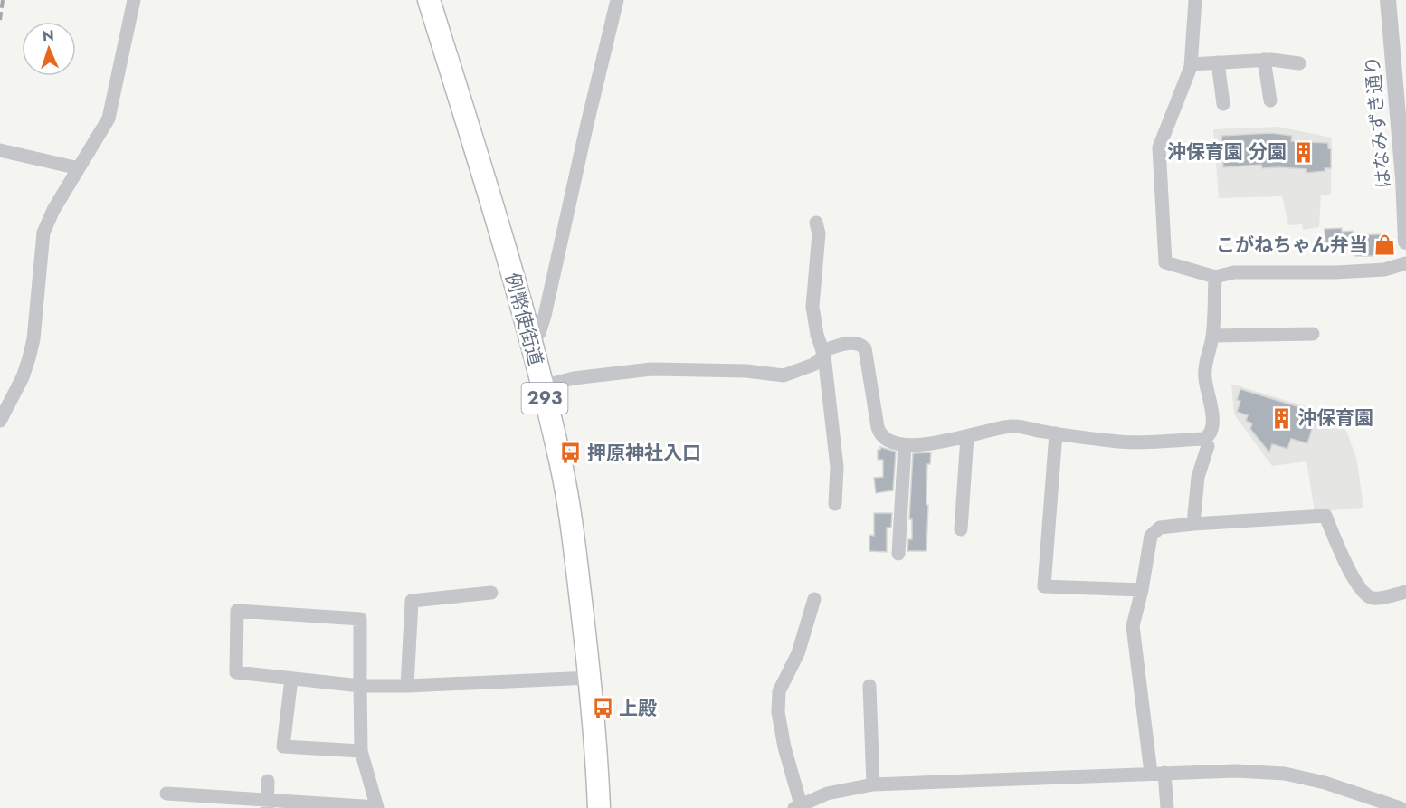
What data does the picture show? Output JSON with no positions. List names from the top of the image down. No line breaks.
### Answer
{"streets":{"highway":["例幣使街道","293"],"street":["はなみずき通り"]},"places":{"building":["沖保育園 分園","沖保育園"],"shop":["こがねちゃん弁当"],"bus stop":["押原神社入口","上殿"]},"north":"top"}
